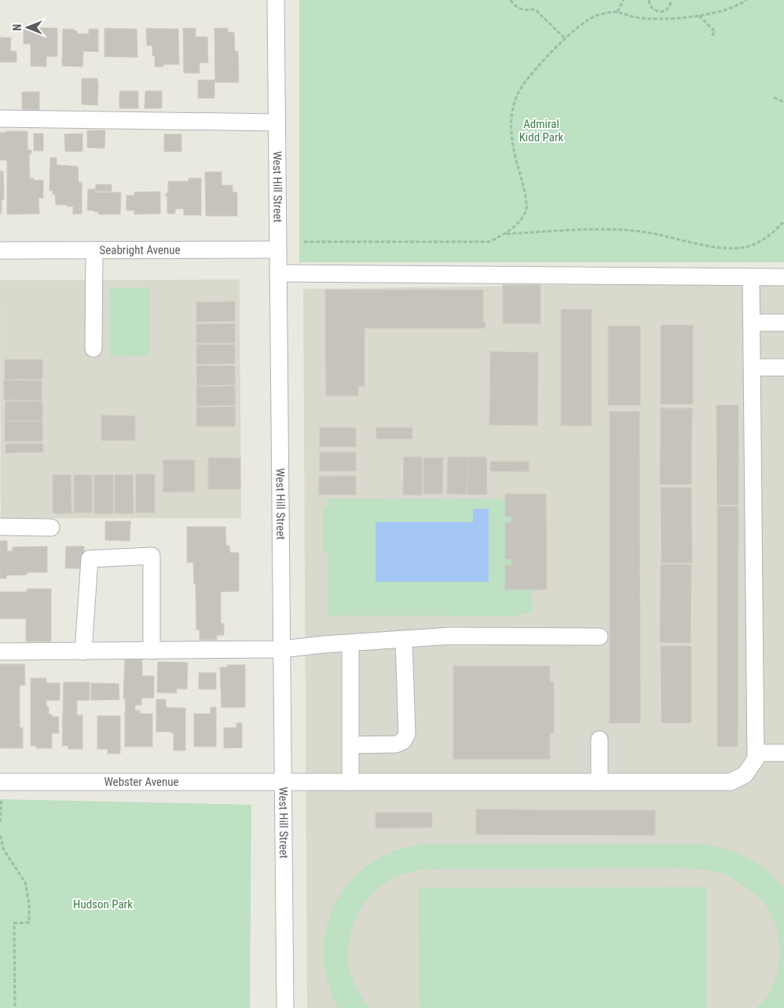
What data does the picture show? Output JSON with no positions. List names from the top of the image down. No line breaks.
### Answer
{"streets":{"street":["West Hill Street","Seabright Avenue","Webster Avenue"]},"crossings":[["West Hill Street","Seabright Avenue"],["West Hill Street","Webster Avenue"]],"parks":["Admiral Kidd Park","Hudson Park"],"north":"left"}
